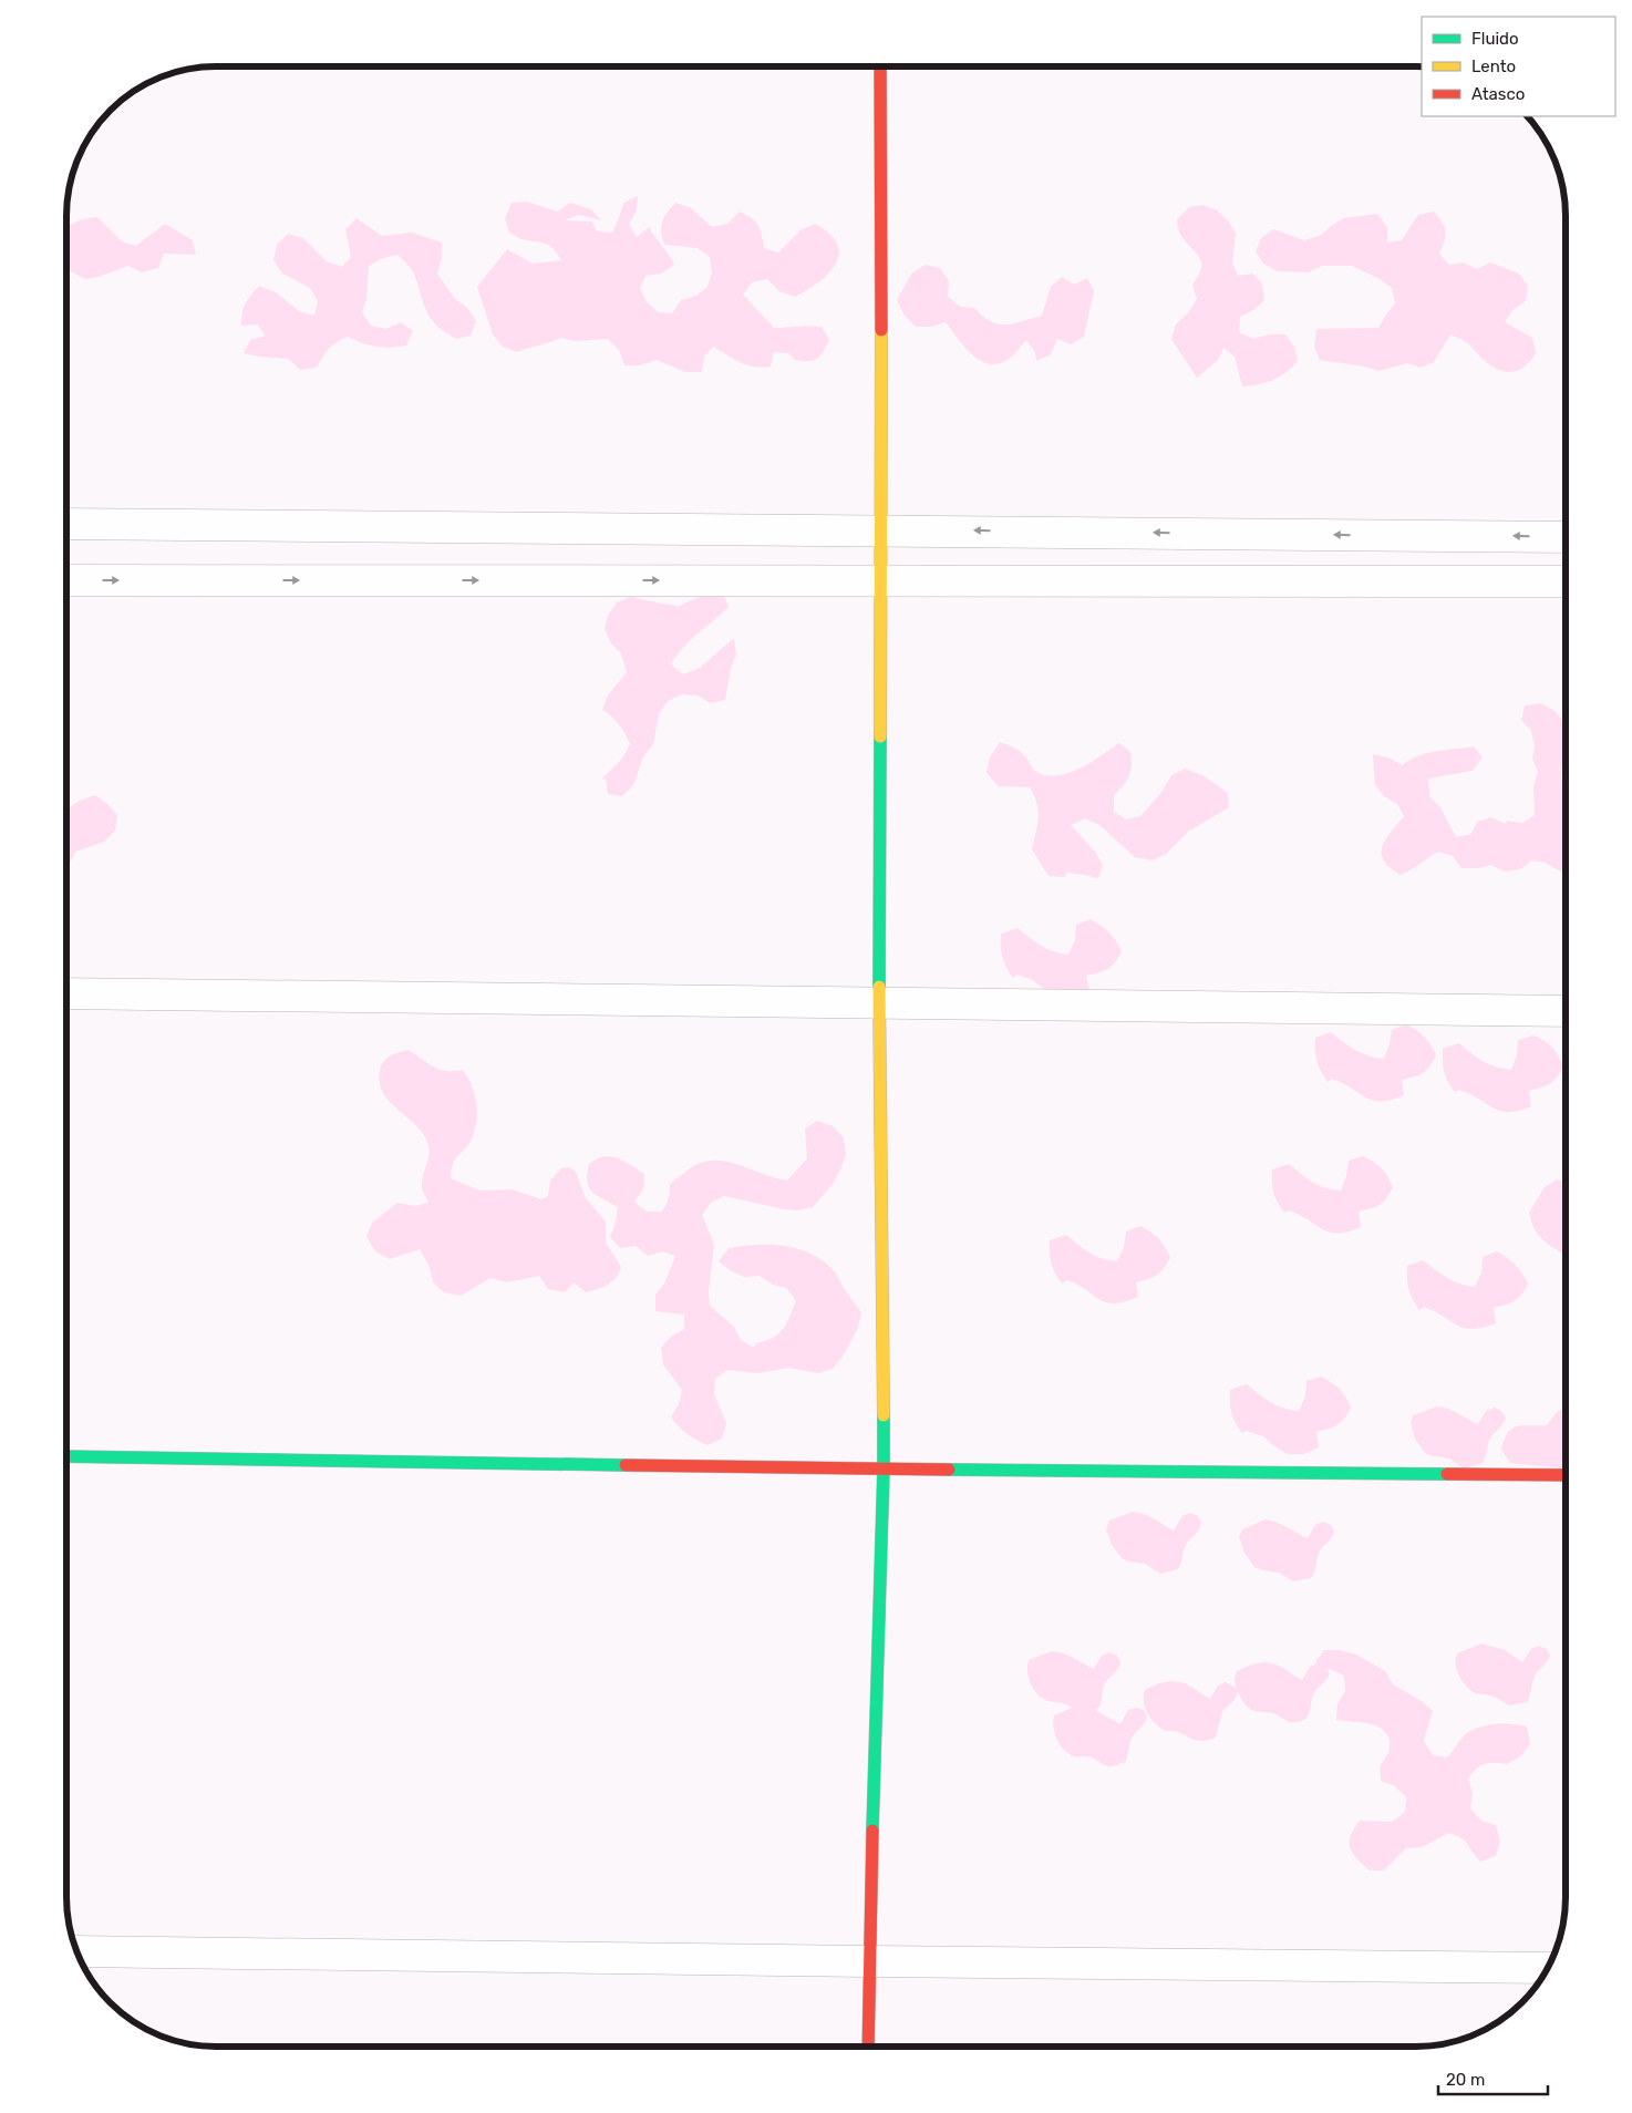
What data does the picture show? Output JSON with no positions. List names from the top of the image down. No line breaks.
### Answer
{"legend":["Fluido","Lento","Atasco"],"scale_bar":"20 m"}
